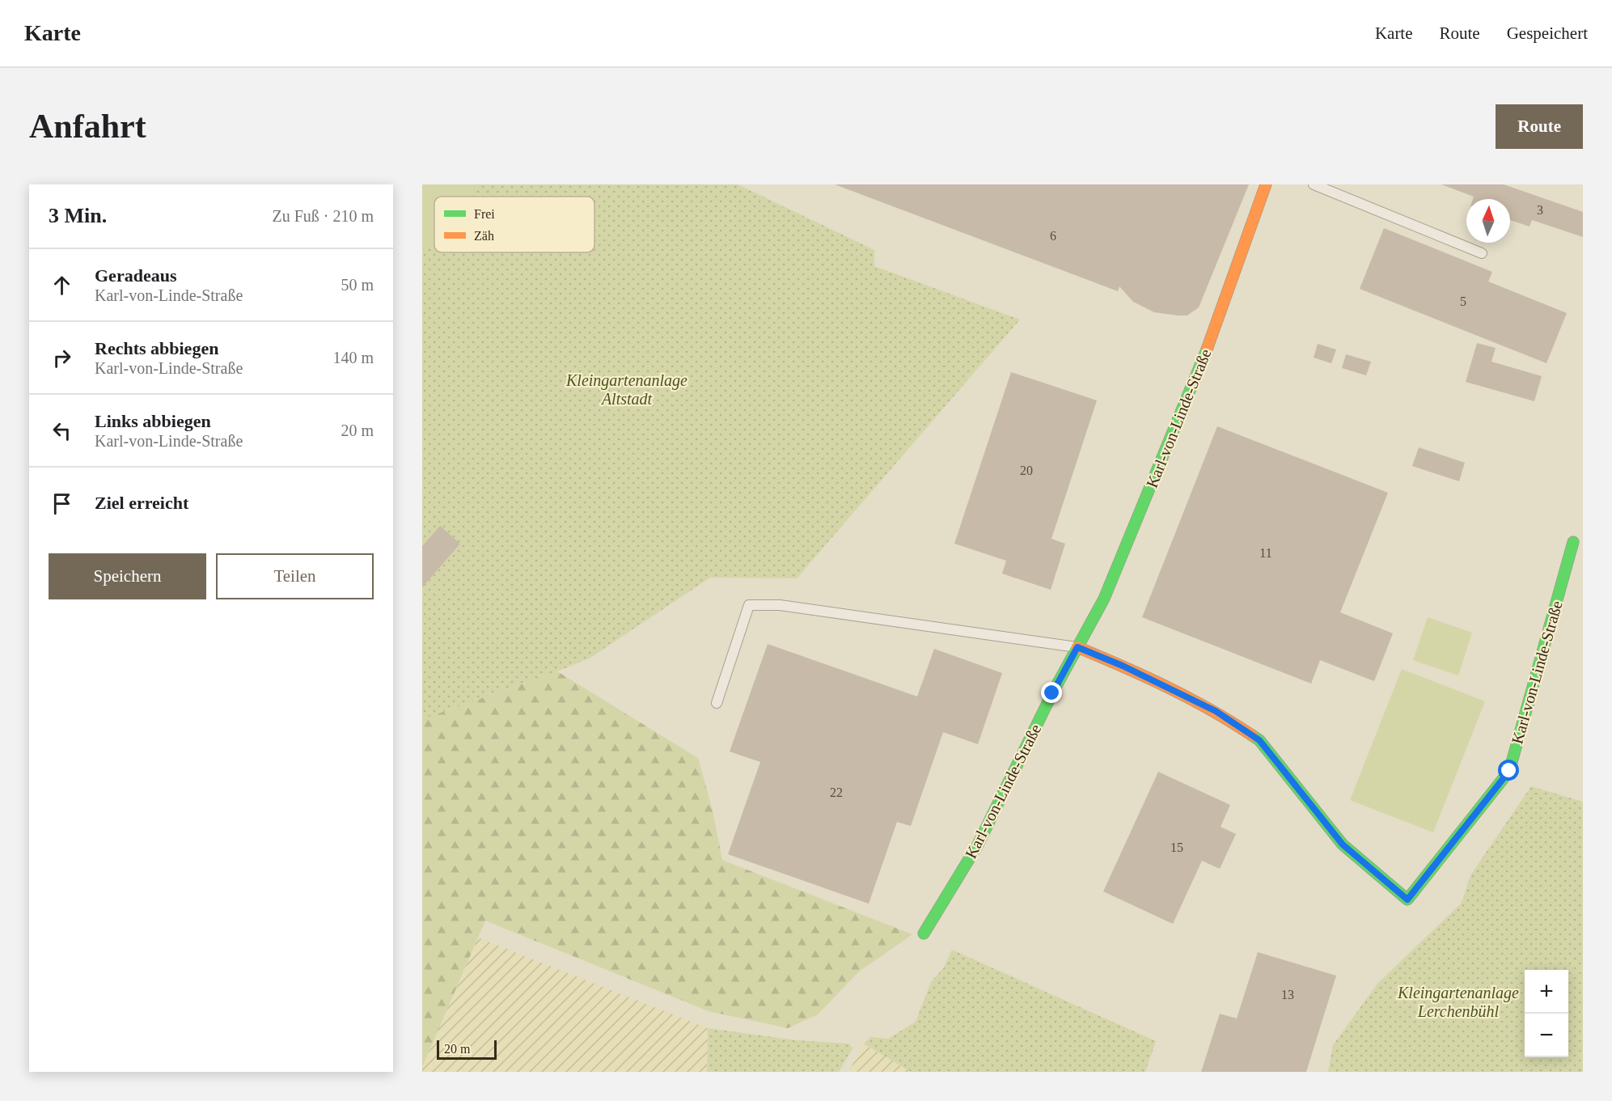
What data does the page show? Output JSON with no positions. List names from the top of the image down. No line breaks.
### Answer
{"streets":{"street":["Karl-von-Linde-Straße"]},"parks":["Kleingartenanlage Altstadt","Kleingartenanlage Lerchenbühl"],"house_numbers":["3","6","5","20","11","22","15","13"],"legend":["Frei","Zäh"],"scale_bar":"20 m","north":"top","page":{"header":"Karte","nav":["Karte","Route","Gespeichert"],"buttons":["Route",["Speichern","Teilen"]],"title":"Anfahrt","heading":["3 Min.","Zu Fuß · 210 m"],"list":[["Geradeaus","Karl-von-Linde-Straße","50 m"],["Rechts abbiegen","Karl-von-Linde-Straße","140 m"],["Links abbiegen","Karl-von-Linde-Straße","20 m"],"Ziel erreicht"],"map_buttons":["+","−"],"scale":"20 m"}}
